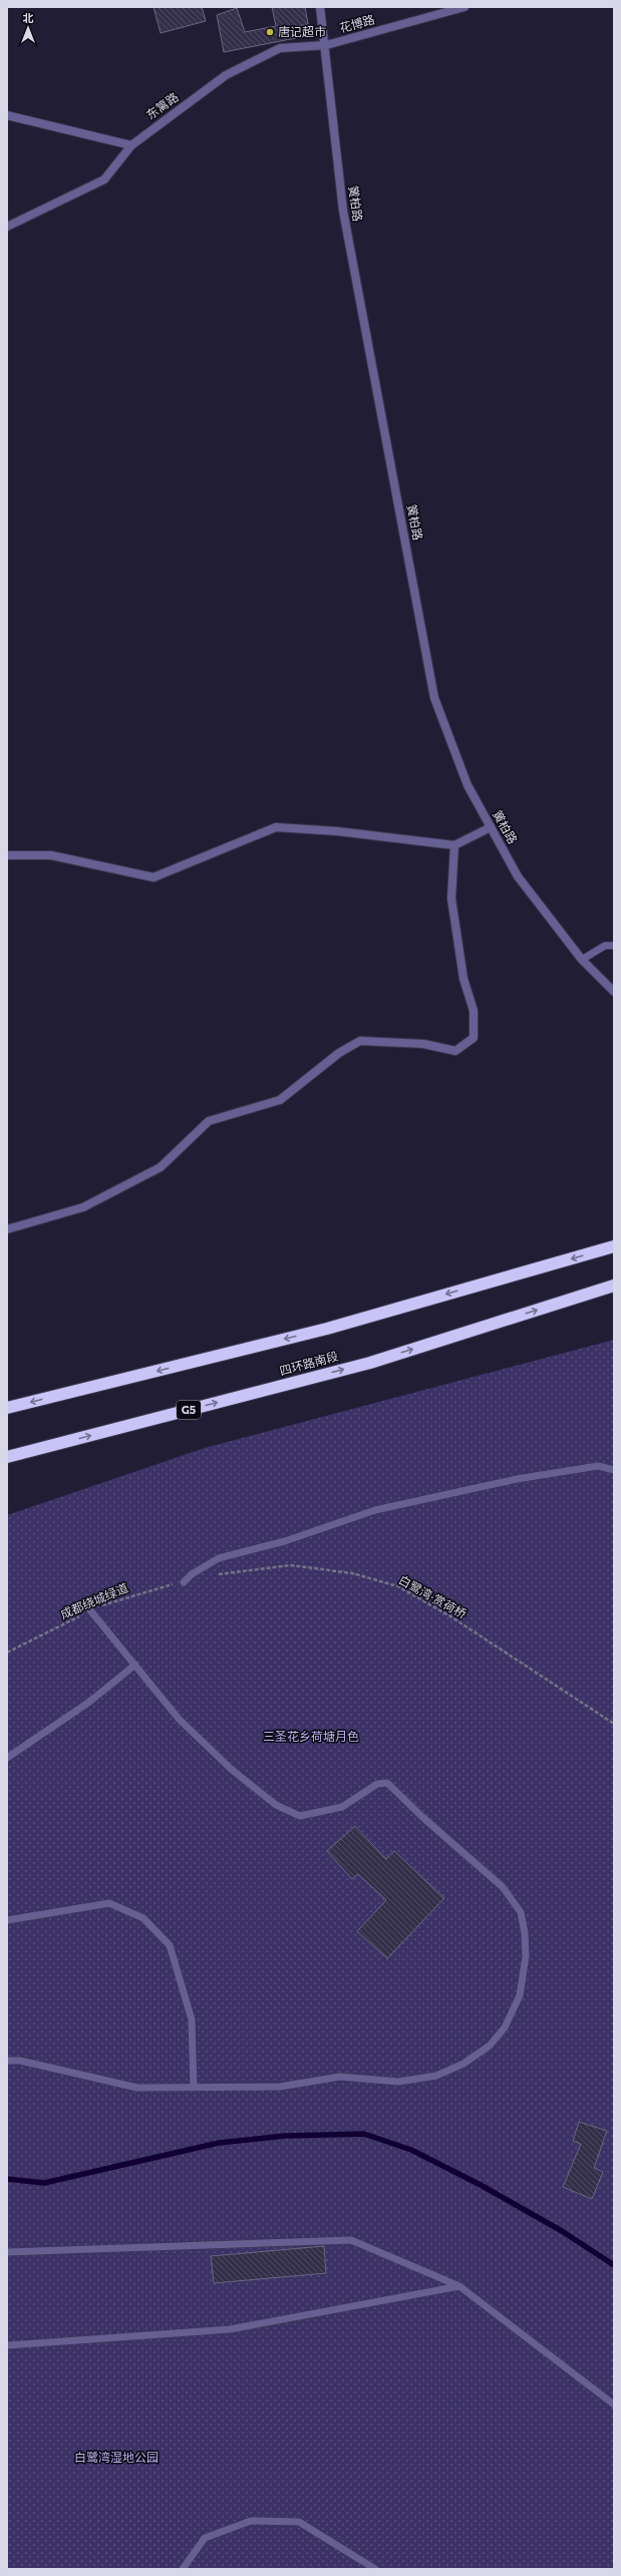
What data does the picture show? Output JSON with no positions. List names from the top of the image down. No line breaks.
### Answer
{"streets":{"highway":["四环路南段","G5"],"street":["花博路","东篱路","黉柏路"],"path":["白鹭湾·赏荷桥","成都绕城绿道"]},"crossings":[["花博路","东篱路"],["花博路","黉柏路"],["东篱路","黉柏路"]],"parks":["三圣花乡荷塘月色","白鹭湾湿地公园"],"places":["唐记超市"],"north":"top"}
